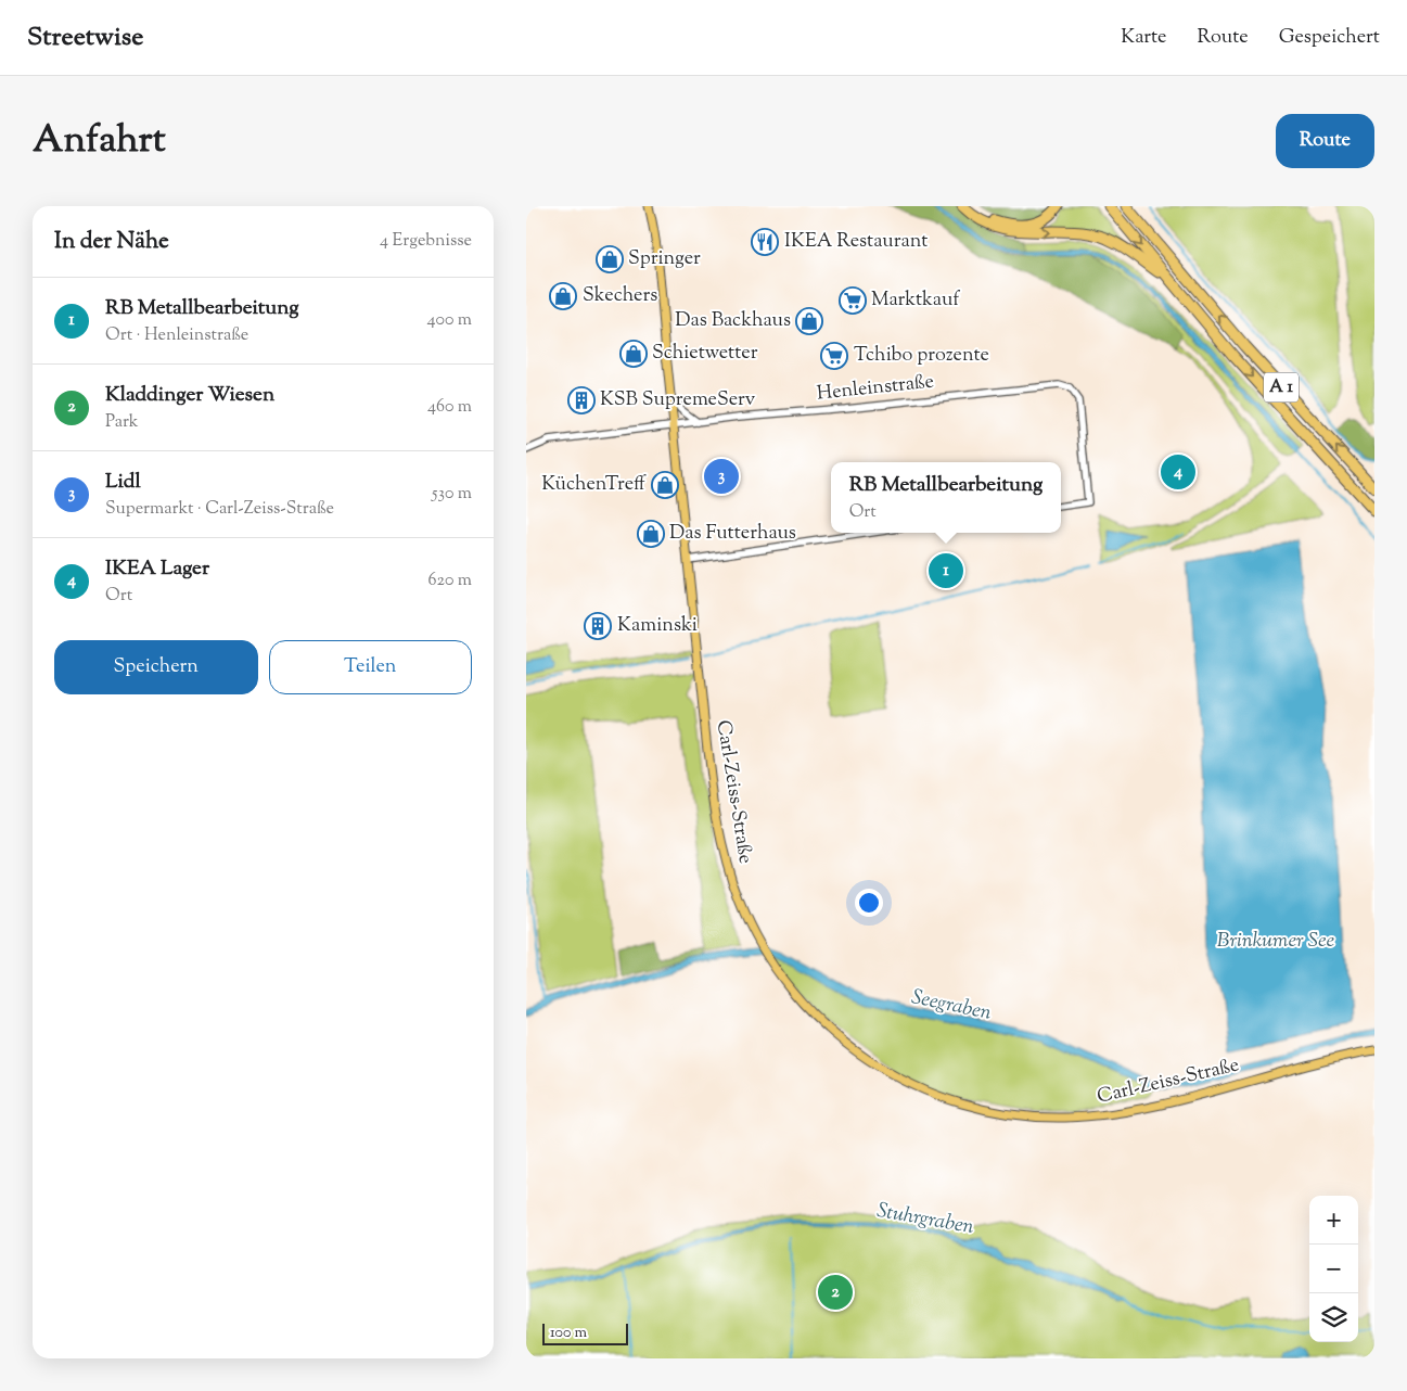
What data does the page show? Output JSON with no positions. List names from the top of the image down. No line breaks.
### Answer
{"streets":{"highway":["A 1"],"main road":["Carl-Zeiss-Straße"],"street":["Henleinstraße"]},"crossings":[["Henleinstraße","Carl-Zeiss-Straße"]],"water":["Brinkumer See","Seegraben","Stuhrgraben"],"places":{"restaurant":["IKEA Restaurant"],"shop":["Springer","Skechers","Das Backhaus","Schietwetter","KüchenTreff","Das Futterhaus"],"supermarket":["Marktkauf","Tchibo prozente"],"building":["KSB SupremeServ","Kaminski"]},"scale_bar":"100 m","page":{"header":"Streetwise","nav":["Karte","Route","Gespeichert"],"title":"Anfahrt","buttons":["Route",["Speichern","Teilen"]],"heading":["In der Nähe","4 Ergebnisse"],"list":[{"mark":"1","name":"RB Metallbearbeitung","note":"Ort · Henleinstraße","value":"400 m"},{"mark":"2","name":"Kladdinger Wiesen","note":"Park","value":"460 m"},{"mark":"3","name":"Lidl","note":"Supermarkt · Carl-Zeiss-Straße","value":"530 m"},{"mark":"4","name":"IKEA Lager","note":"Ort","value":"620 m"}],"pins":["4","3","1","2"],"popup":["RB Metallbearbeitung","Ort"],"map_buttons":["+","−"],"scale":"100 m"}}
